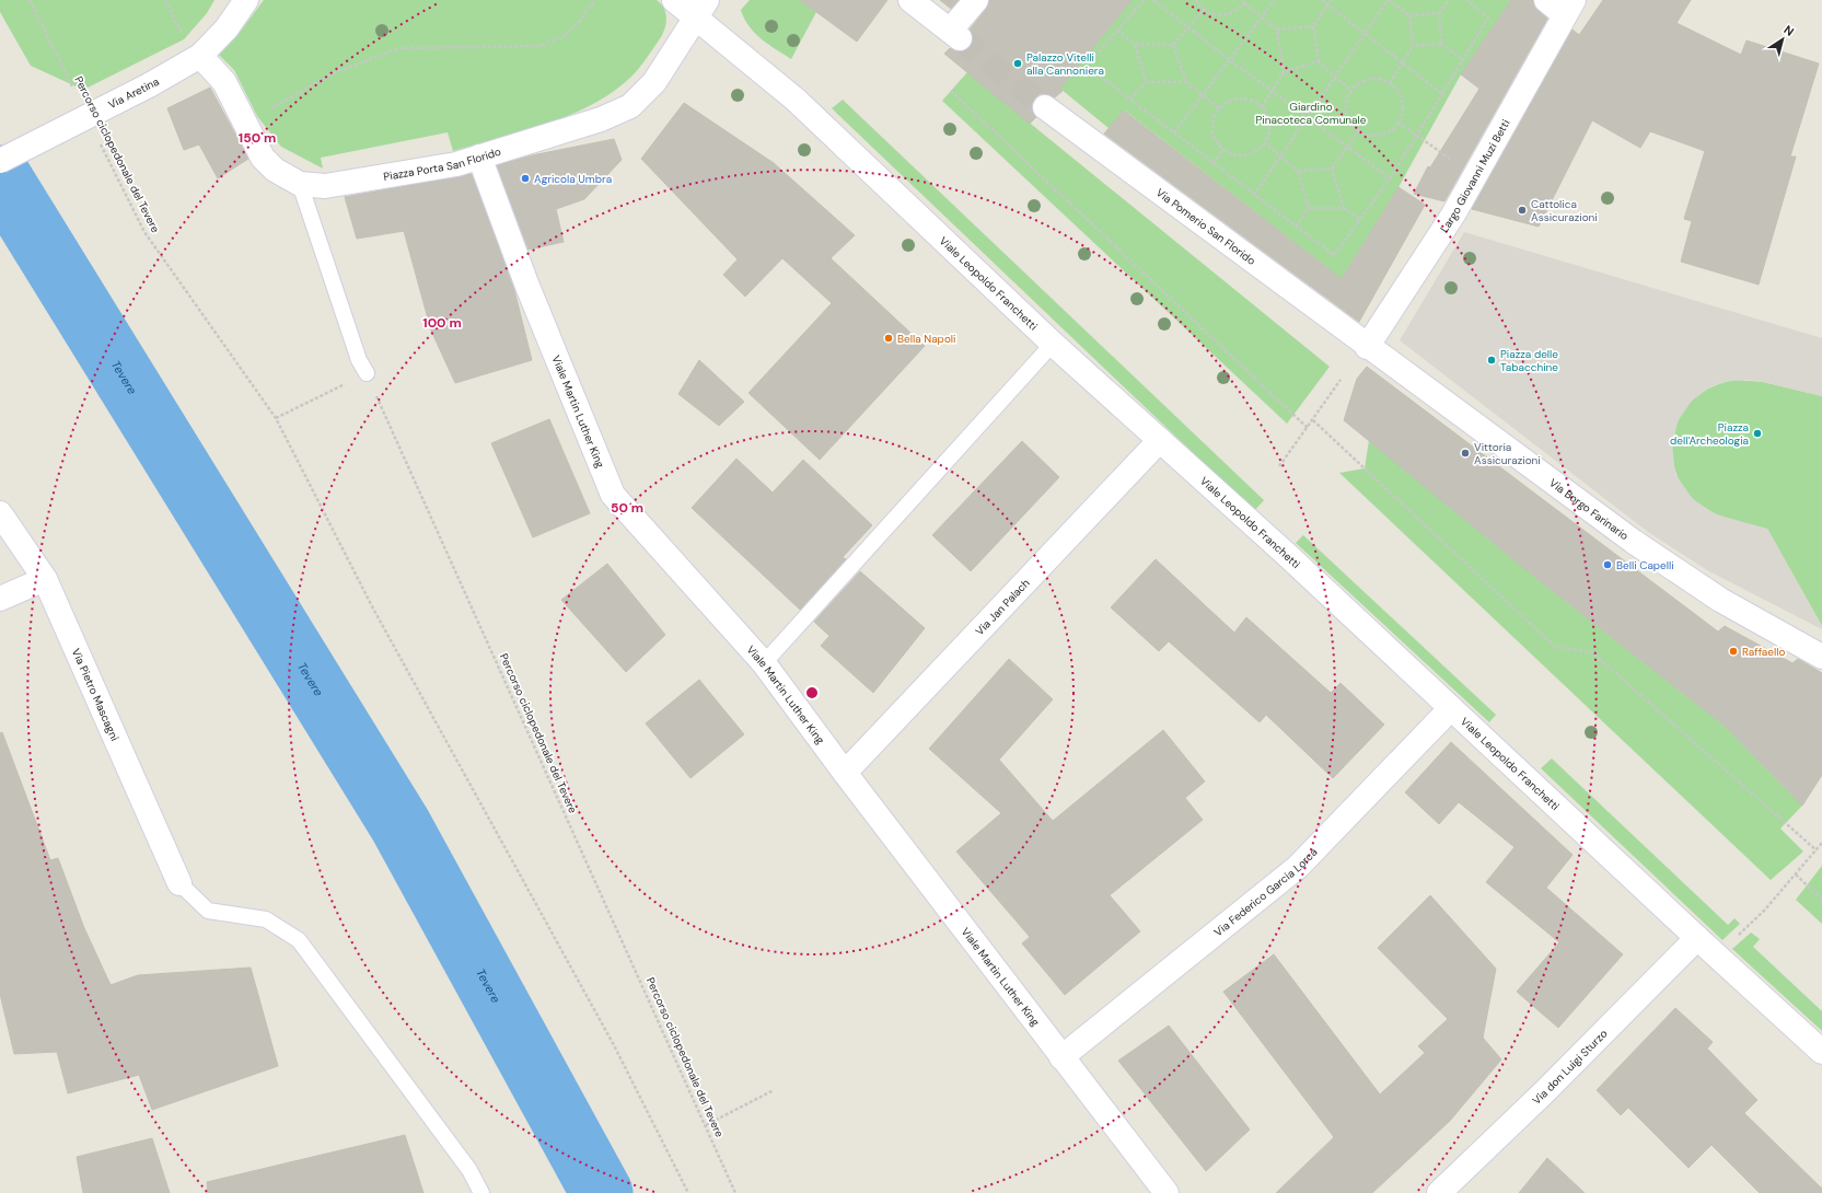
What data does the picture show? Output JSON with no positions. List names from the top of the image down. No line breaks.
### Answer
{"streets":{"street":["Via Aretina","Piazza Porta San Florido","Largo Giovanni Muzi Betti","Via Pomerio San Florido","Viale Leopoldo Franchetti","Viale Martin Luther King","Via Borgo Farinario","Via Jan Palach","Via Pietro Mascagni","Via Federico Garcia Lorca","Via don Luigi Sturzo"],"path":["Percorso ciclopedonale del Tevere"]},"crossings":[["Via Aretina","Piazza Porta San Florido"],["Piazza Porta San Florido","Viale Leopoldo Franchetti"],["Piazza Porta San Florido","Viale Martin Luther King"],["Largo Giovanni Muzi Betti","Via Pomerio San Florido"],["Largo Giovanni Muzi Betti","Via Borgo Farinario"],["Via Pomerio San Florido","Via Borgo Farinario"],["Viale Leopoldo Franchetti","Via Jan Palach"],["Viale Leopoldo Franchetti","Via Federico Garcia Lorca"],["Viale Leopoldo Franchetti","Via don Luigi Sturzo"],["Viale Martin Luther King","Via Jan Palach"],["Viale Martin Luther King","Via Federico Garcia Lorca"]],"water":["Tevere"],"parks":["Giardino Pinacoteca Comunale"],"places":["Palazzo Vitelli alla Cannoniera","Agricola Umbra","Cattolica Assicurazioni","Bella Napoli","Piazza delle Tabacchine","Piazza dell'Archeologia","Vittoria Assicurazioni","Belli Capelli","Raffaello"],"north":"top right","rings":["150 m","100 m","50 m"]}
